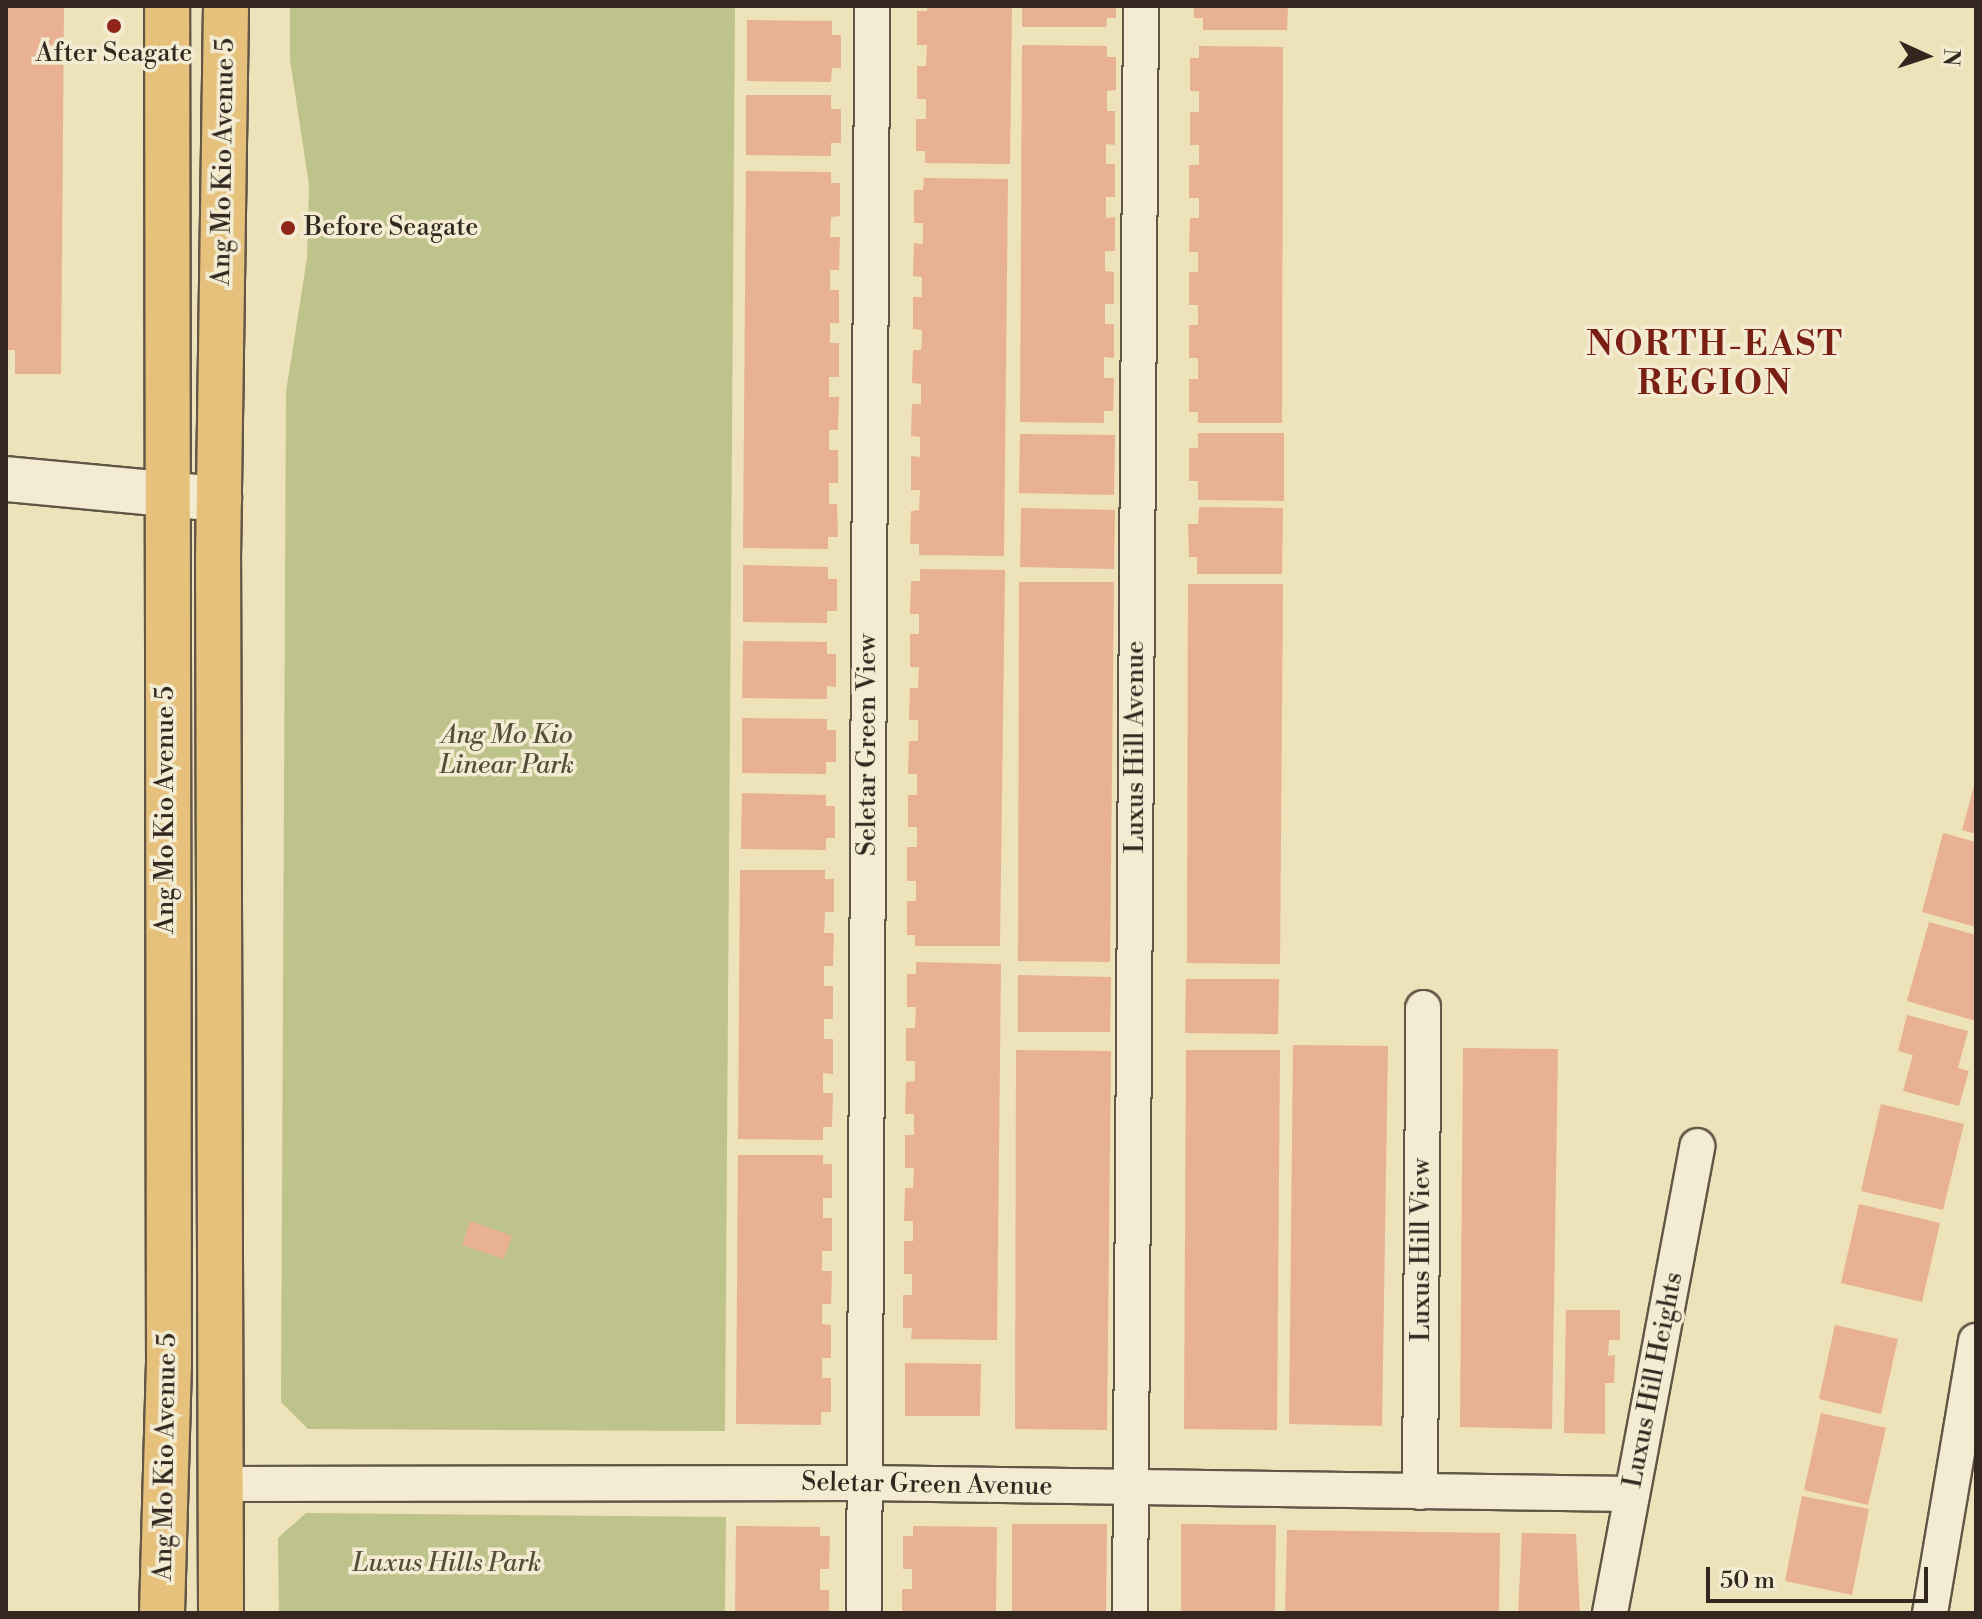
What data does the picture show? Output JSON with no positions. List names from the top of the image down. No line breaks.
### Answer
{"streets":{"main road":["Ang Mo Kio Avenue 5"],"street":["Seletar Green View","Luxus Hill Avenue","Luxus Hill View","Luxus Hill Heights","Seletar Green Avenue"]},"crossings":[["Ang Mo Kio Avenue 5","Seletar Green Avenue"],["Seletar Green View","Seletar Green Avenue"],["Luxus Hill Avenue","Seletar Green Avenue"],["Luxus Hill View","Seletar Green Avenue"],["Luxus Hill Heights","Seletar Green Avenue"]],"districts":["NORTH-EAST REGION"],"parks":["Ang Mo Kio Linear Park","Luxus Hills Park"],"places":["After Seagate","Before Seagate"],"scale_bar":"50 m","north":"right"}
